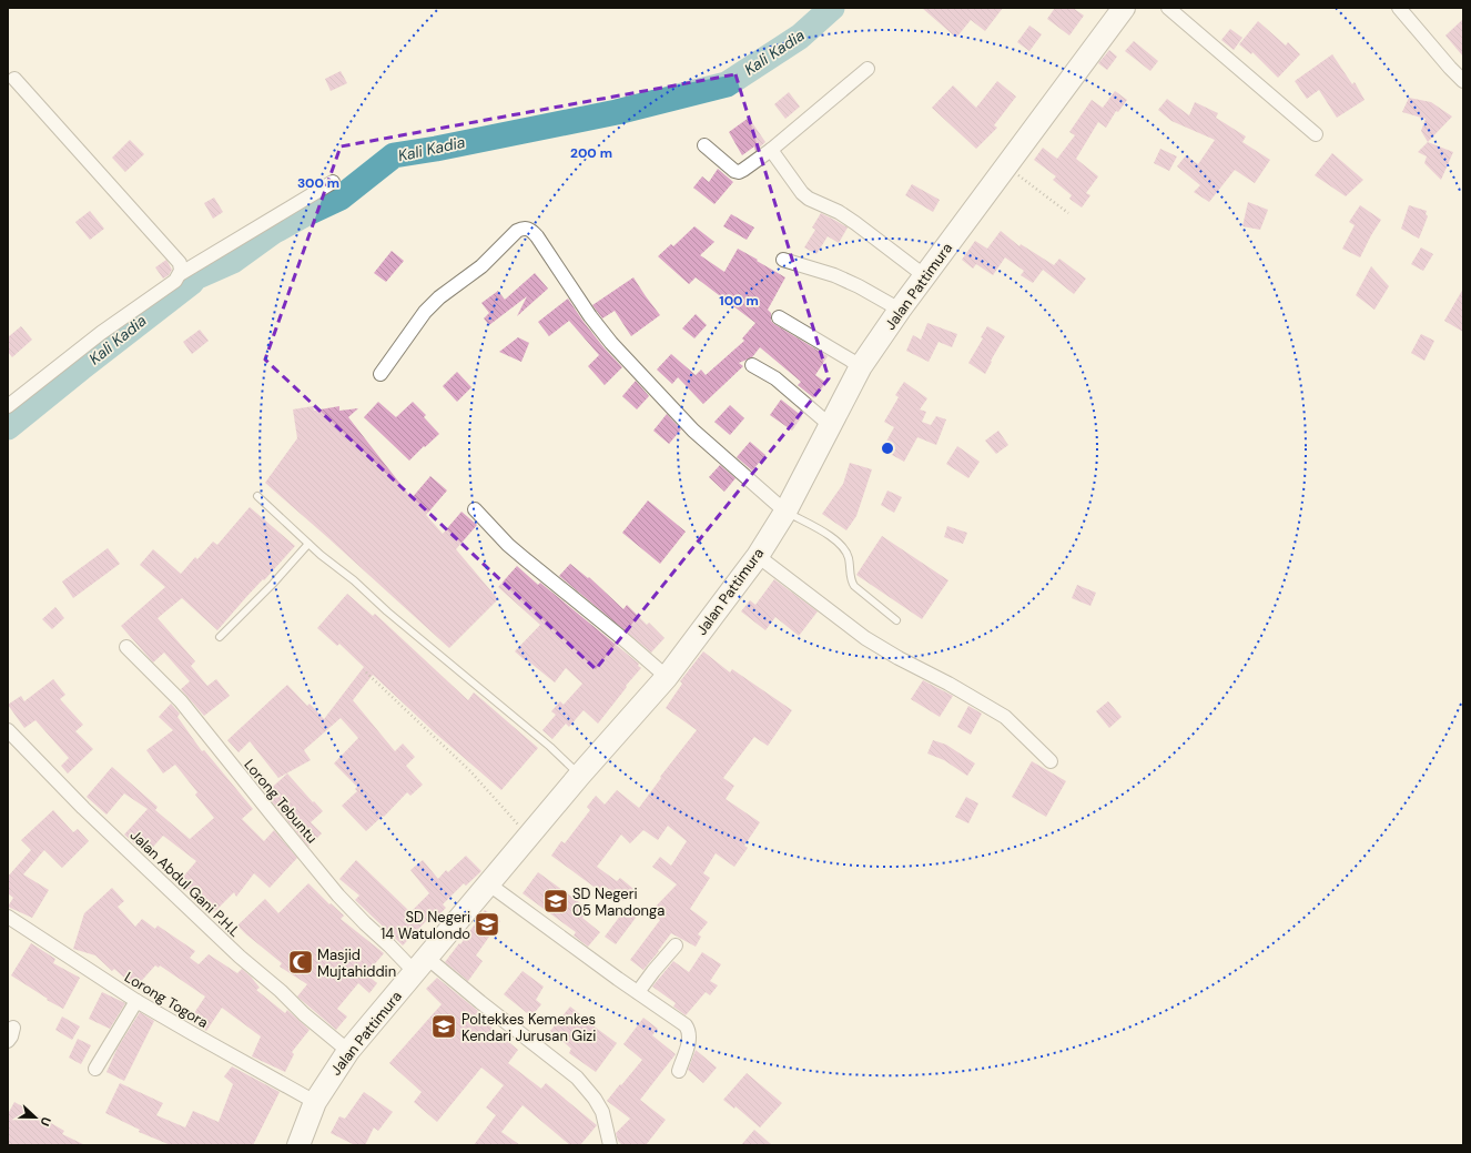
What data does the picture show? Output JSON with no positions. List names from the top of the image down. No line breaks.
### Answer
{"streets":{"highway":["Jalan Pattimura"],"street":["Lorong Tebuntu","Jalan Abdul Gani P.H.L","Lorong Togora"]},"crossings":[["Jalan Pattimura","Lorong Tebuntu"],["Jalan Pattimura","Jalan Abdul Gani P.H.L"],["Jalan Pattimura","Lorong Togora"]],"water":["Kali Kadia"],"places":{"school or university":["SD Negeri 05 Mandonga","SD Negeri 14 Watulondo","Poltekkes Kemenkes Kendari Jurusan Gizi"],"mosque":["Masjid Mujtahiddin"]},"north":"right","rings":["200 m","300 m","100 m"]}
